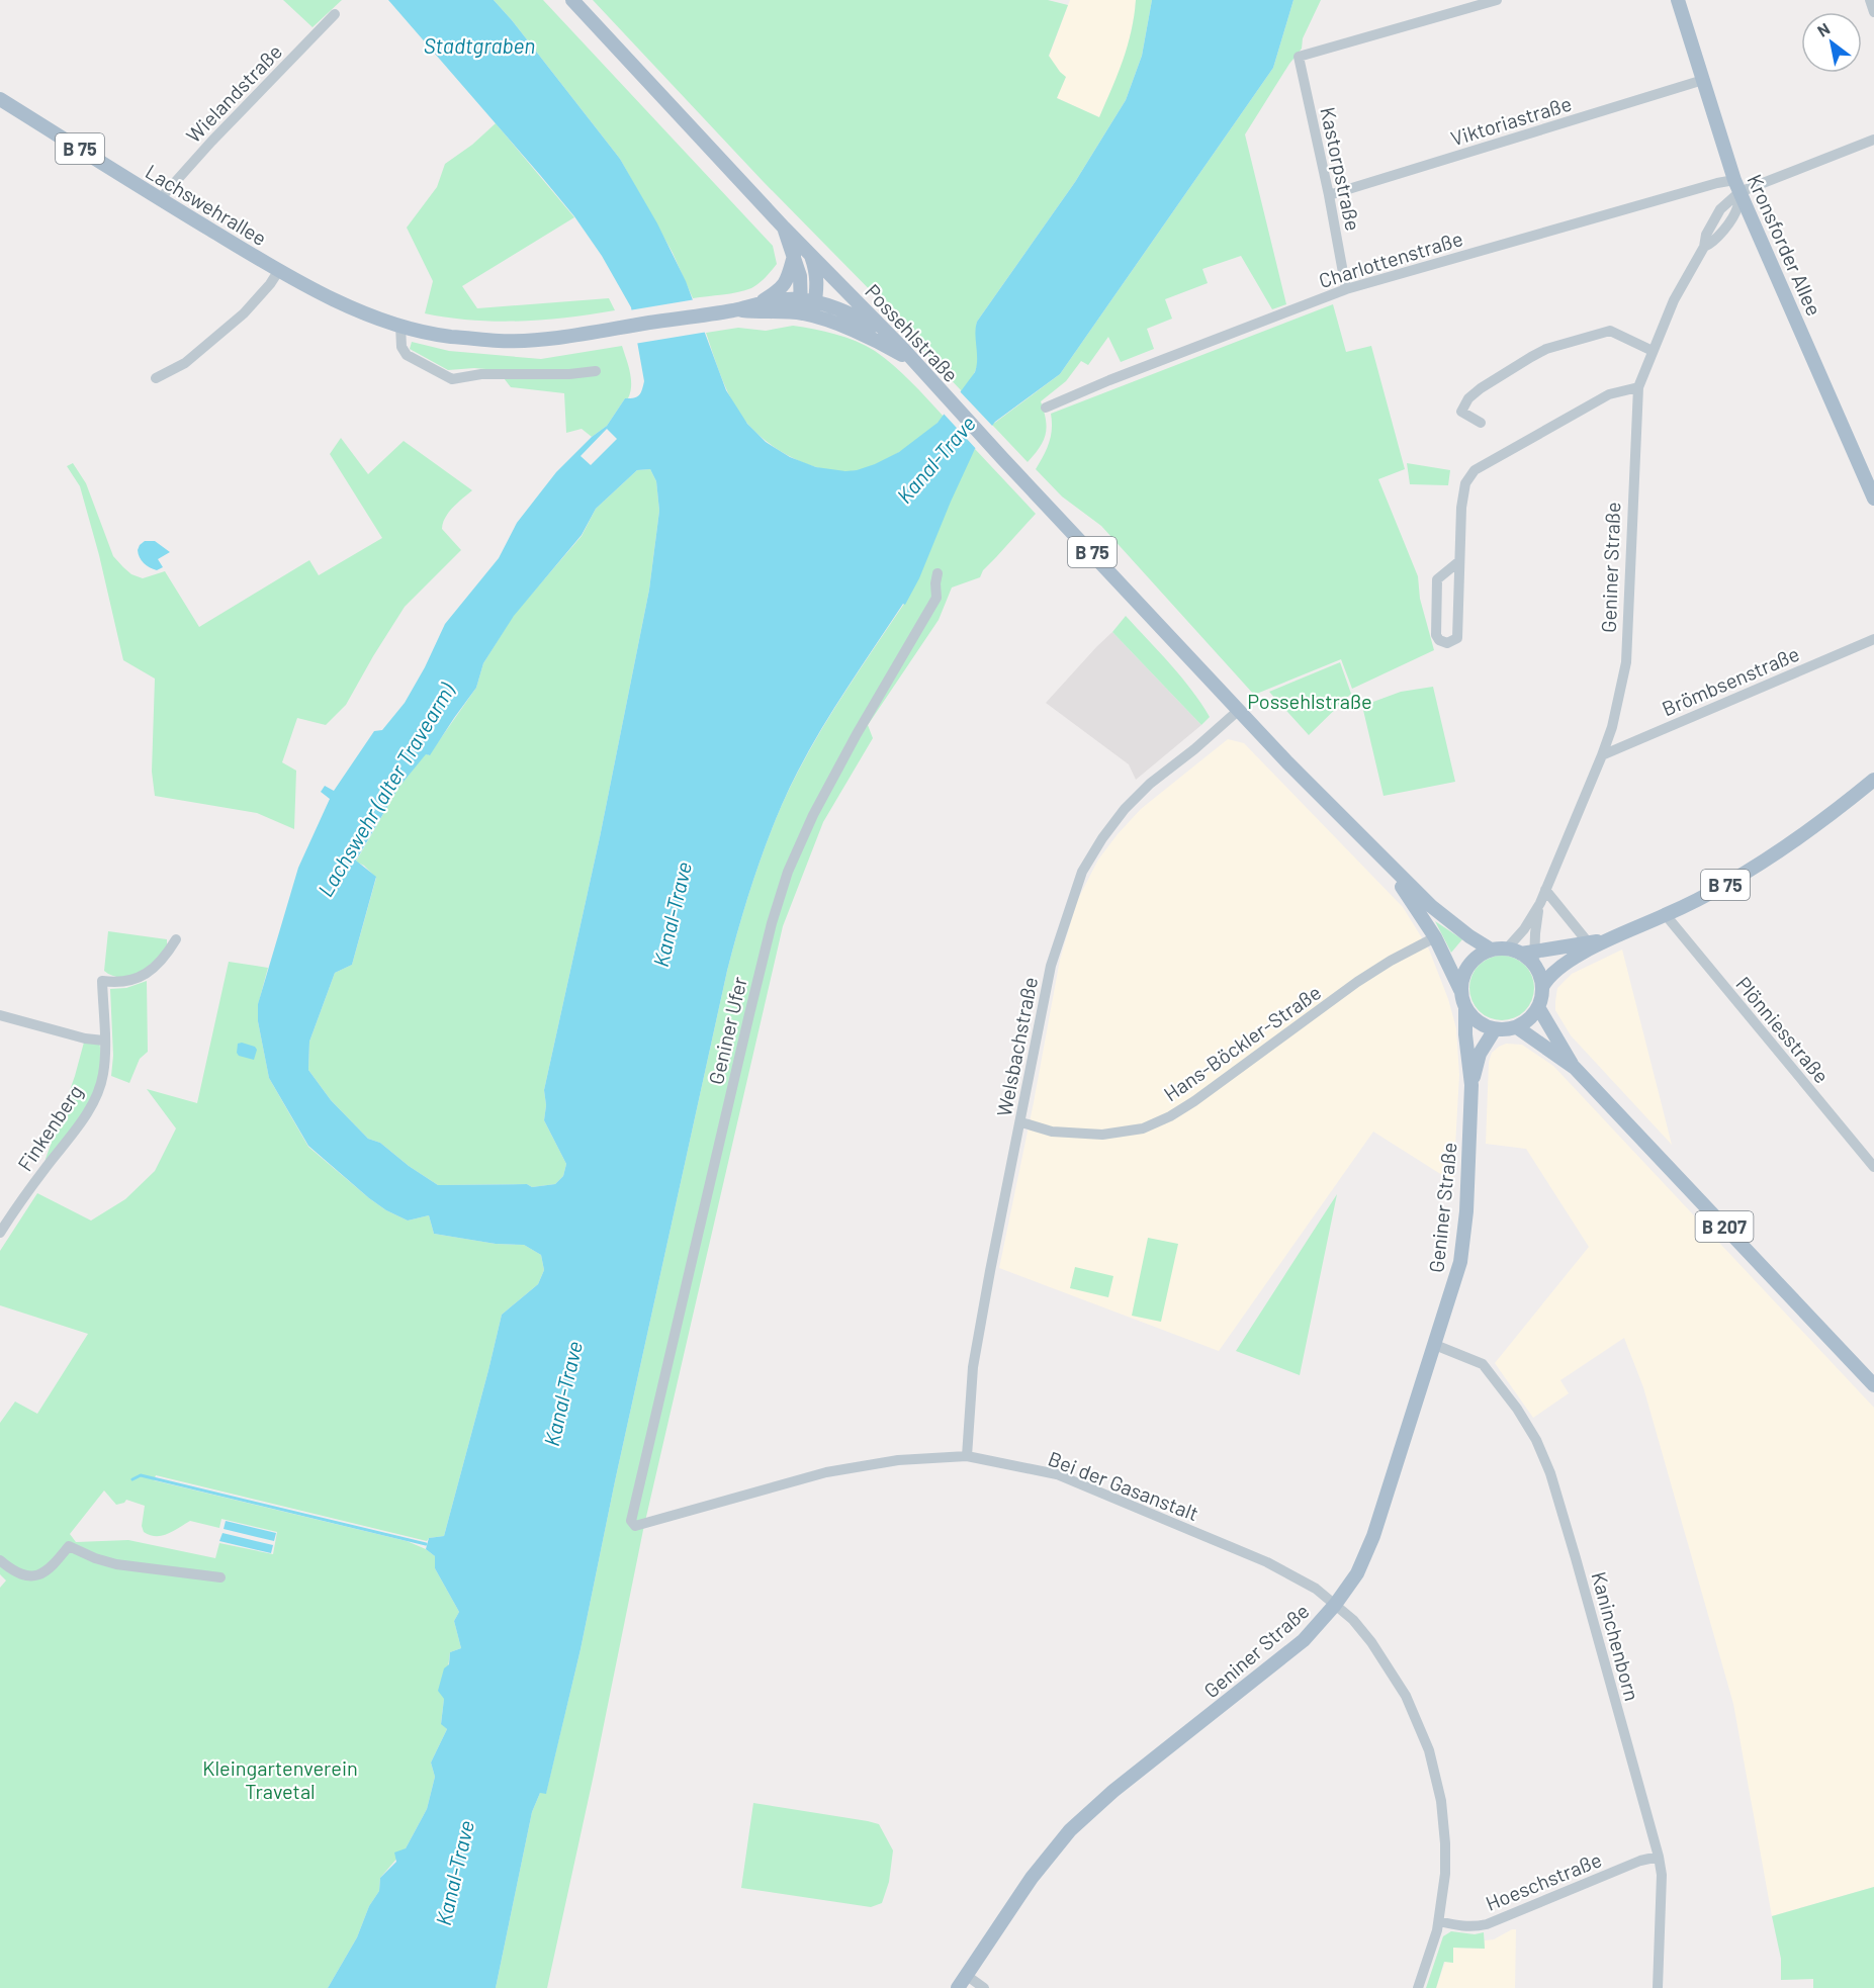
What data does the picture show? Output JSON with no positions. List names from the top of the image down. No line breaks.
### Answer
{"streets":{"main road":["B 75","Lachswehrallee","Kronsforder Allee","Possehlstraße","Geniner Straße","B 207"],"street":["Wielandstraße","Viktoriastraße","Kastorpstraße","Charlottenstraße","Brömbsenstraße","Plönniesstraße","Geniner Ufer","Hans-Böckler-Straße","Welsbachstraße","Finkenberg","Bei der Gasanstalt","Kaninchenborn","Hoeschstraße"]},"crossings":[["Wielandstraße","Lachswehrallee"],["Viktoriastraße","Kastorpstraße"],["Viktoriastraße","Kronsforder Allee"],["B 75","Possehlstraße"],["B 75","Geniner Straße"],["B 75","Plönniesstraße"],["B 75","B 207"],["Kastorpstraße","Charlottenstraße"],["Lachswehrallee","Possehlstraße"],["Kronsforder Allee","Charlottenstraße"],["Kronsforder Allee","Geniner Straße"],["Charlottenstraße","Geniner Straße"],["Possehlstraße","Geniner Straße"],["Possehlstraße","Hans-Böckler-Straße"],["Possehlstraße","Welsbachstraße"],["Possehlstraße","B 207"],["Geniner Straße","Brömbsenstraße"],["Geniner Straße","B 207"],["Geniner Straße","Bei der Gasanstalt"],["Geniner Straße","Kaninchenborn"],["Geniner Ufer","Bei der Gasanstalt"],["Hans-Böckler-Straße","Welsbachstraße"],["Welsbachstraße","Bei der Gasanstalt"],["Bei der Gasanstalt","Hoeschstraße"],["Kaninchenborn","Hoeschstraße"]],"water":["Stadtgraben","Kanal-Trave","Lachswehr (alter Travearm)"],"parks":["Possehlstraße","Kleingartenverein Travetal"],"north":"top left"}
